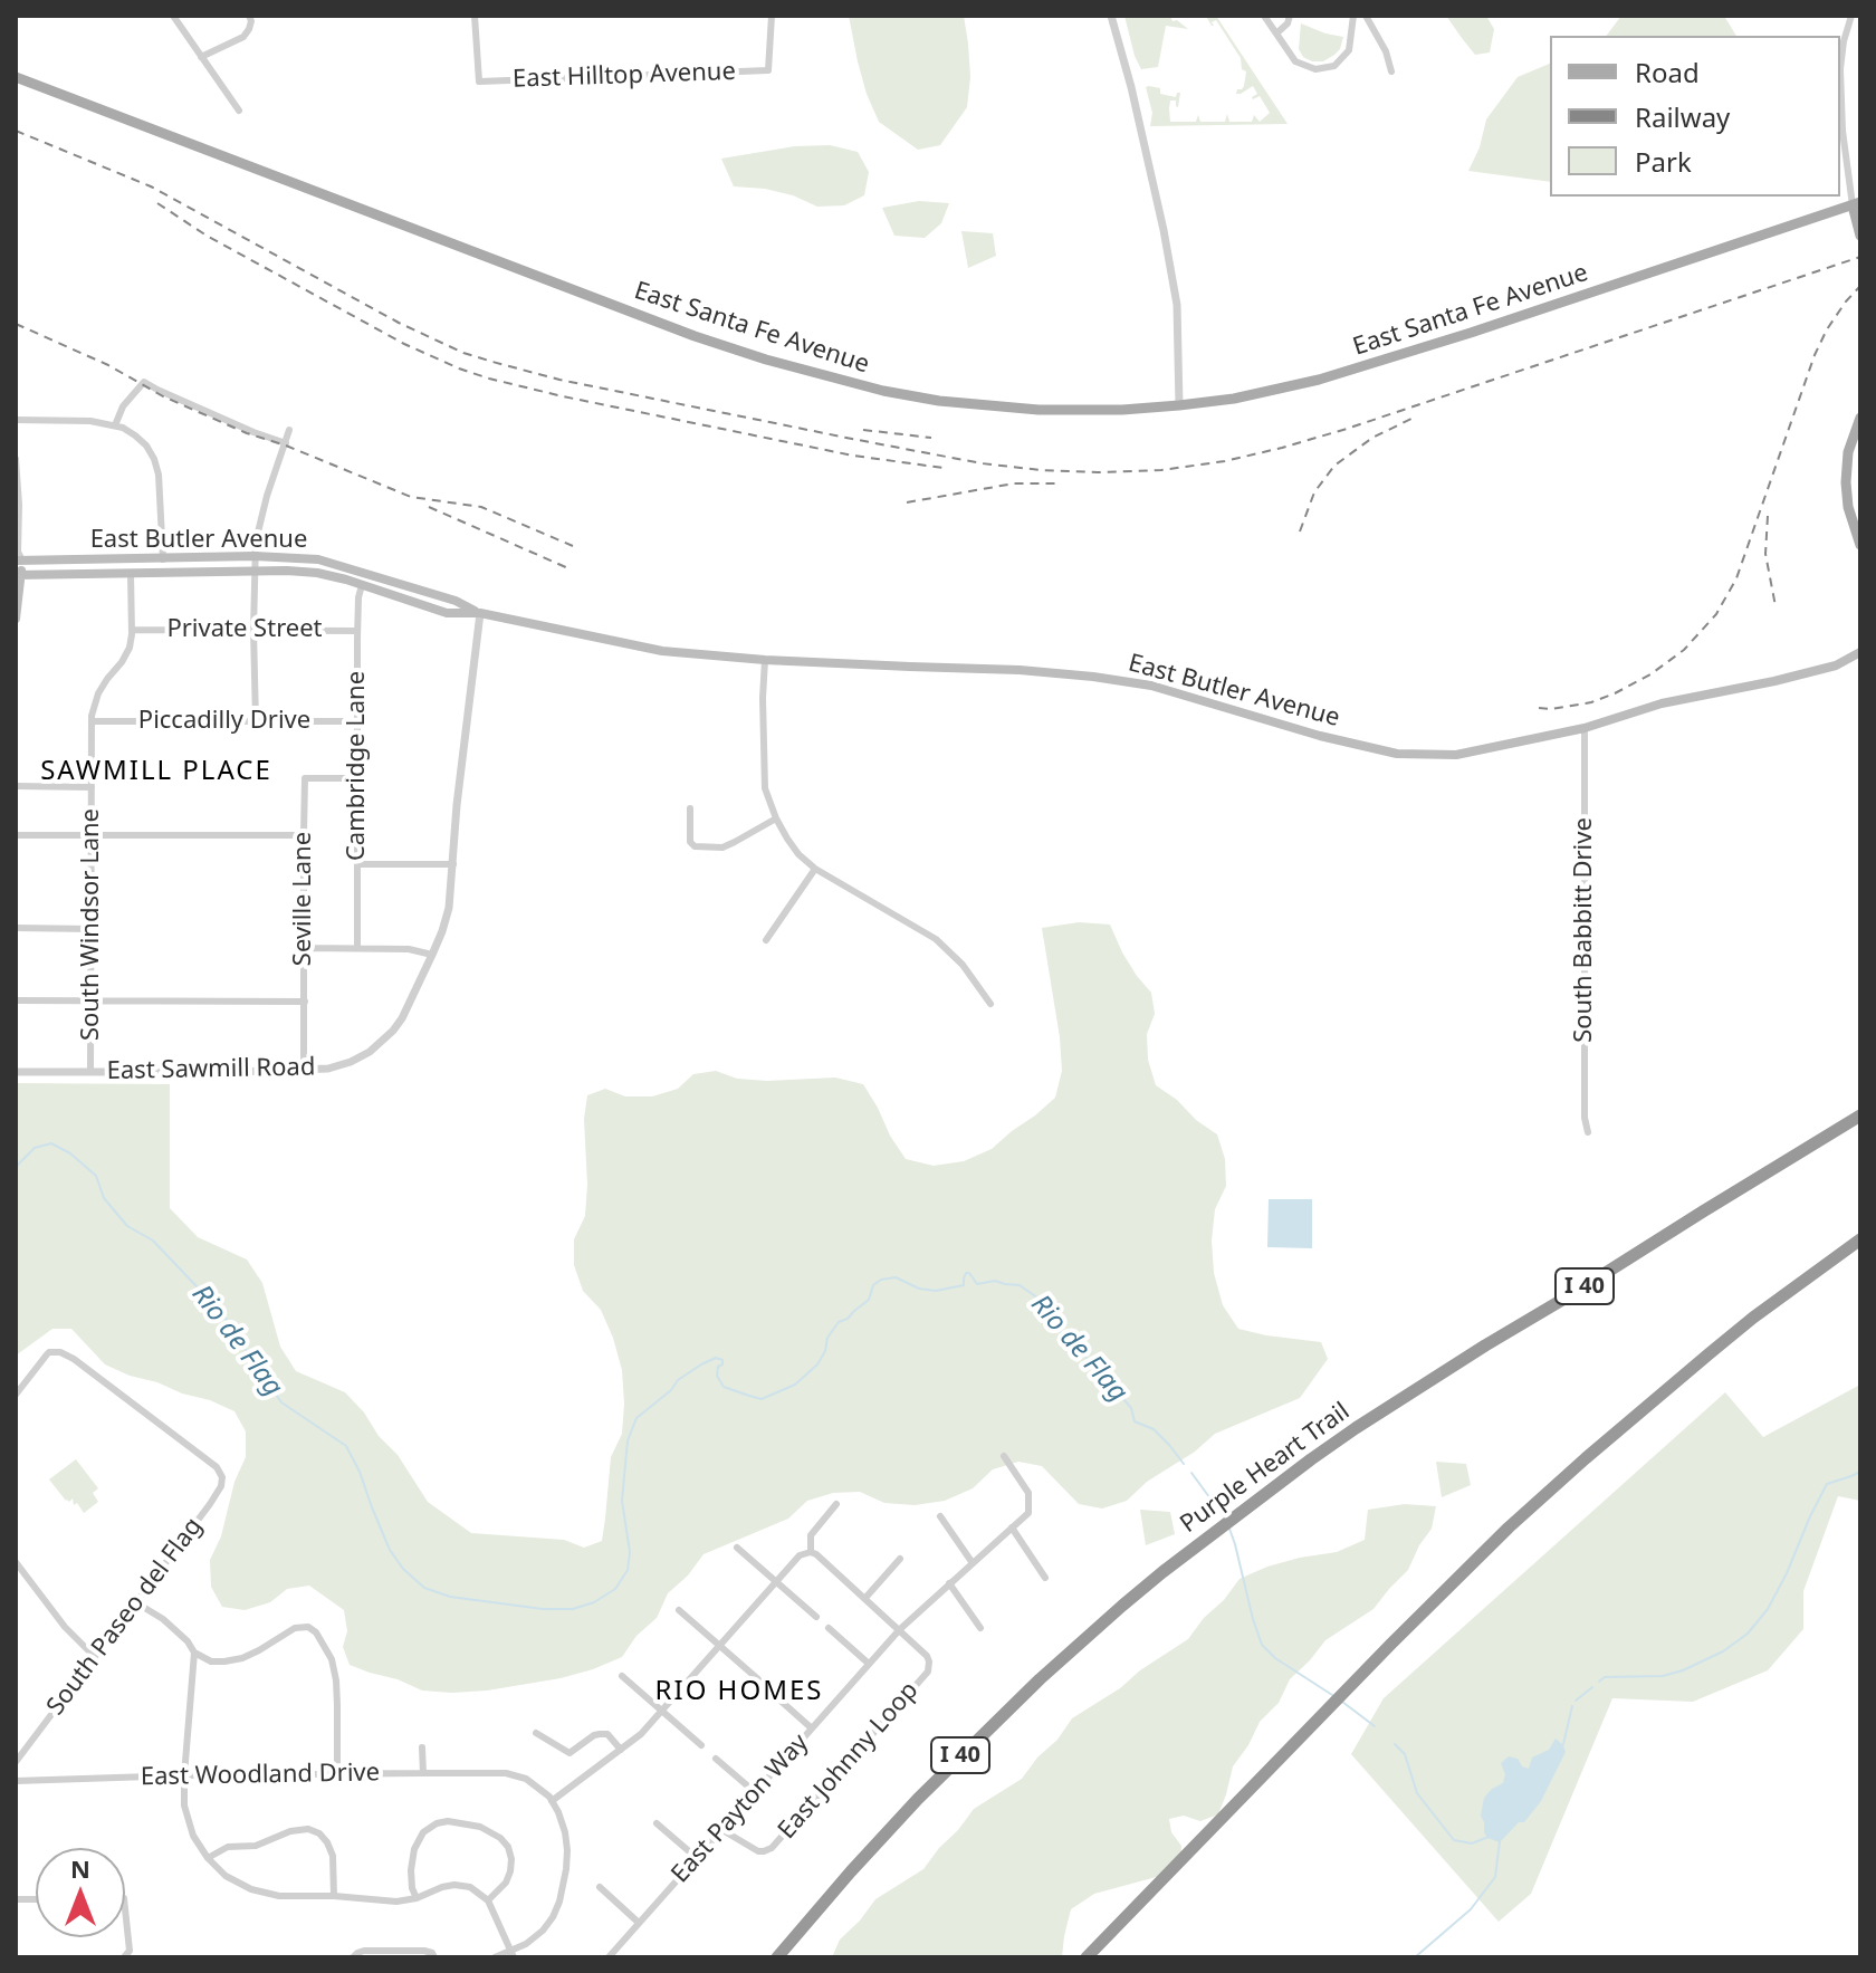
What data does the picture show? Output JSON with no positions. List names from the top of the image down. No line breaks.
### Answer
{"streets":{"highway":["I 40","Purple Heart Trail"],"main road":["East Santa Fe Avenue","East Butler Avenue"],"street":["East Hilltop Avenue","Private Street","Piccadilly Drive","Cambridge Lane","Seville Lane","South Windsor Lane","South Babbitt Drive","East Sawmill Road","South Paseo del Flag","East Johnny Loop","East Woodland Drive","East Payton Way"]},"crossings":[["East Butler Avenue","Cambridge Lane"],["East Butler Avenue","South Windsor Lane"],["East Butler Avenue","South Babbitt Drive"],["East Butler Avenue","East Sawmill Road"],["Private Street","Cambridge Lane"],["Private Street","South Windsor Lane"],["Piccadilly Drive","Cambridge Lane"],["Piccadilly Drive","South Windsor Lane"],["Cambridge Lane","Seville Lane"],["Seville Lane","East Sawmill Road"],["South Windsor Lane","East Sawmill Road"],["East Johnny Loop","East Payton Way"]],"districts":["SAWMILL PLACE","RIO HOMES"],"water":["Rio de Flag"],"legend":["Road","Railway","Park"],"north":"top"}
